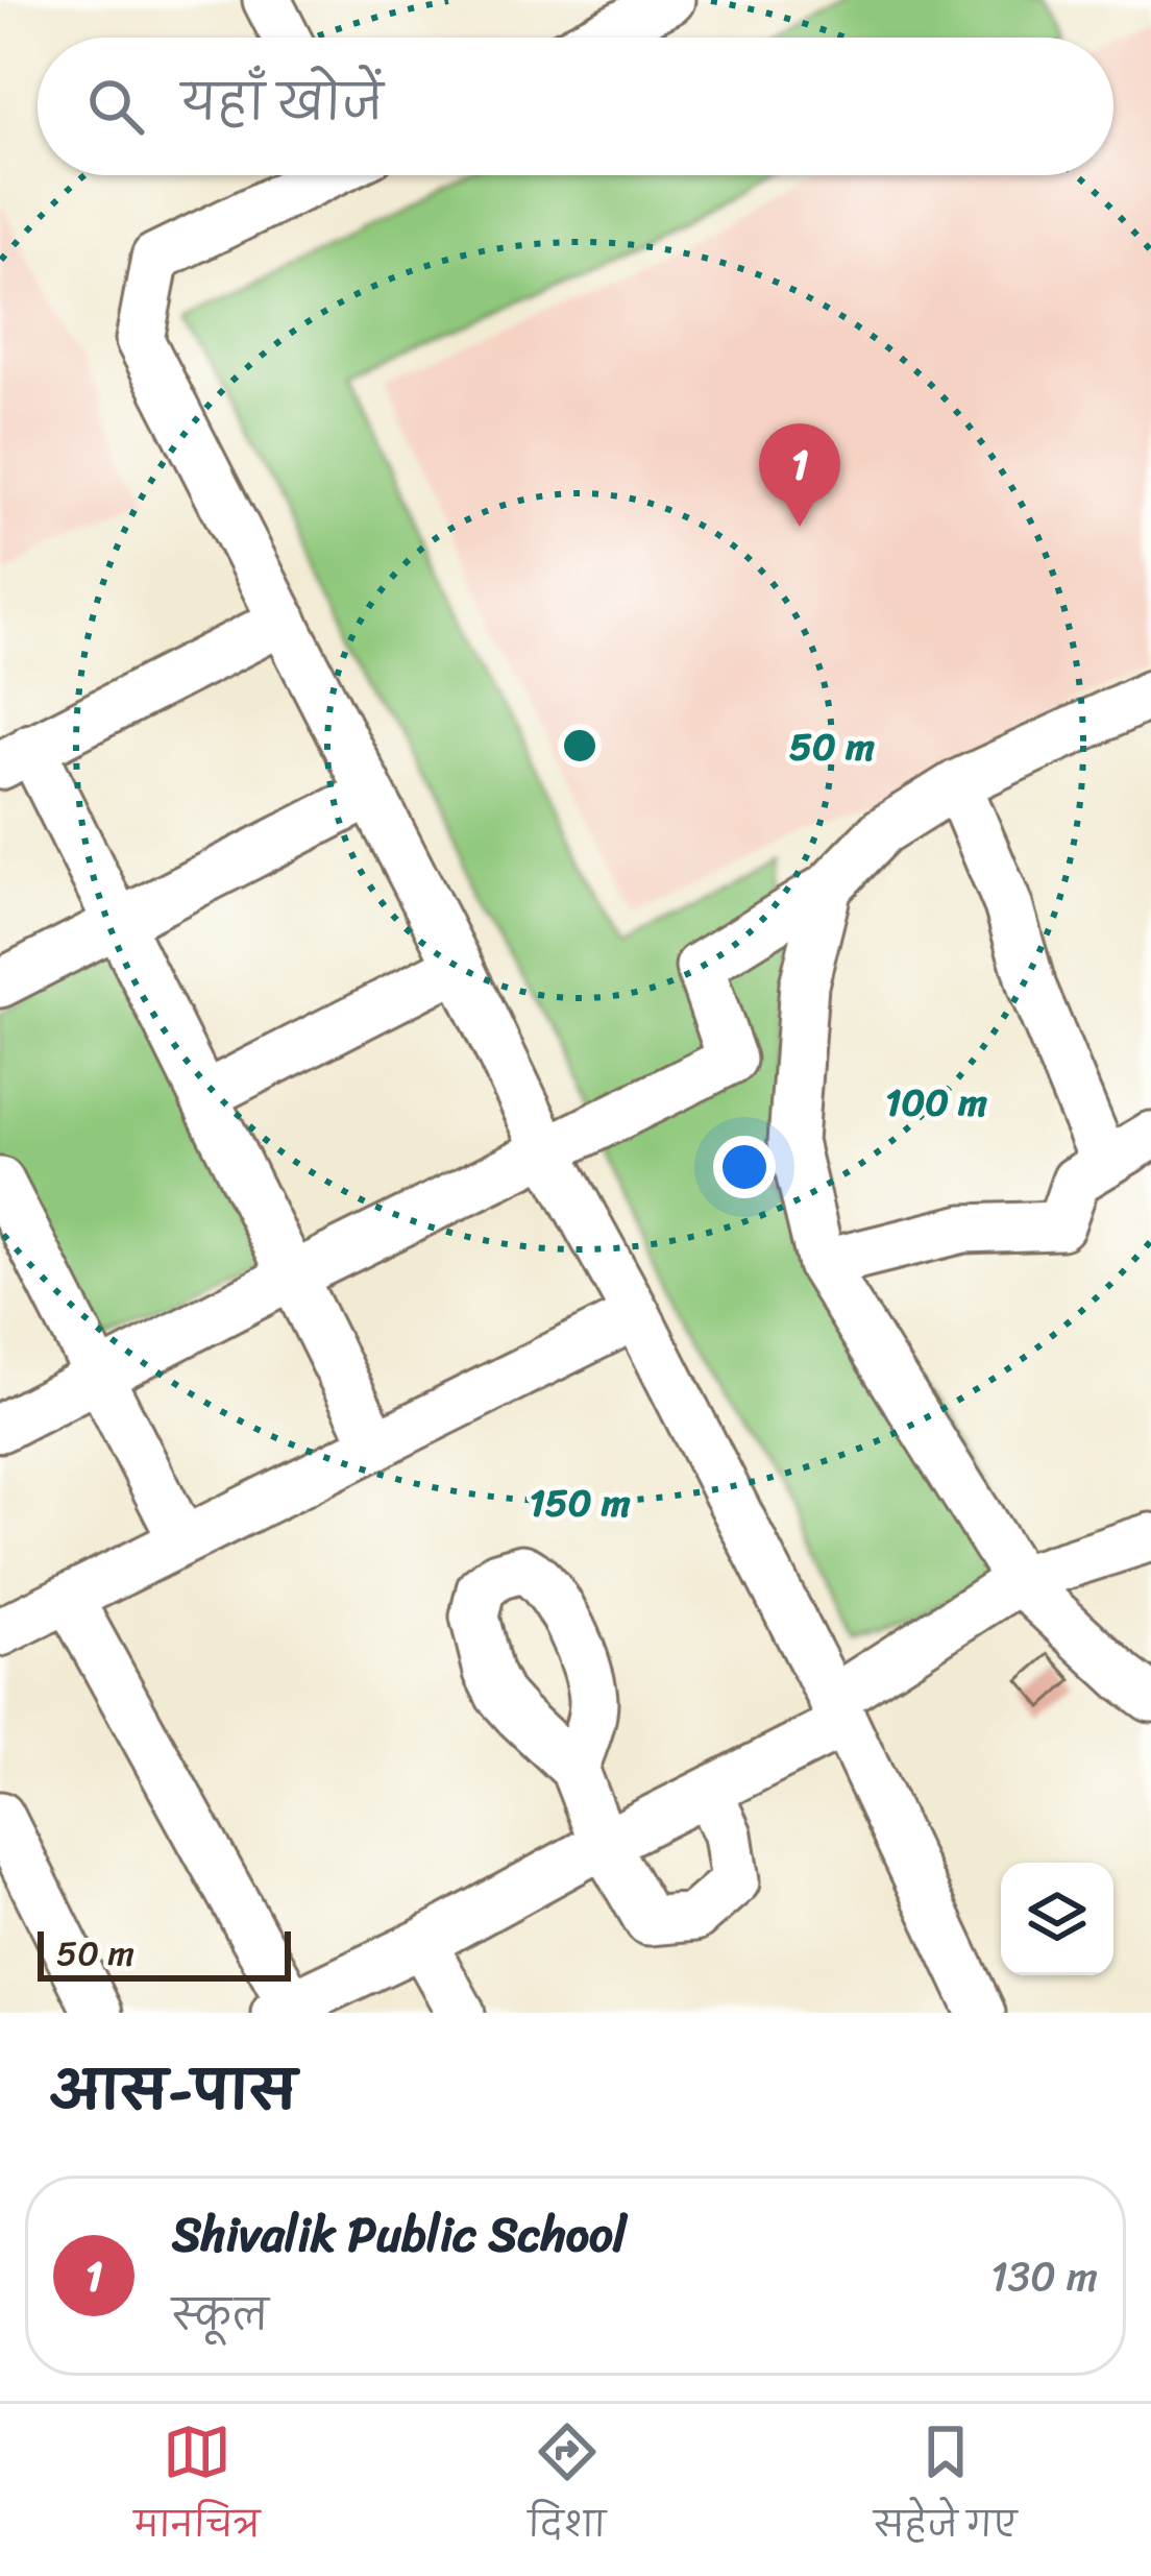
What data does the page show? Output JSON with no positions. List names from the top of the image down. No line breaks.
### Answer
{"scale_bar":"50 m","page":{"search":"यहाँ खोजें","pins":"1","scale":"50 m","heading":"आस-पास","list":[{"mark":"1","name":"Shivalik Public School","note":"स्कूल","value":"130 m"}],"nav":["मानचित्र","दिशा","सहेजे गए"]},"rings":["50 m","100 m","150 m"]}
